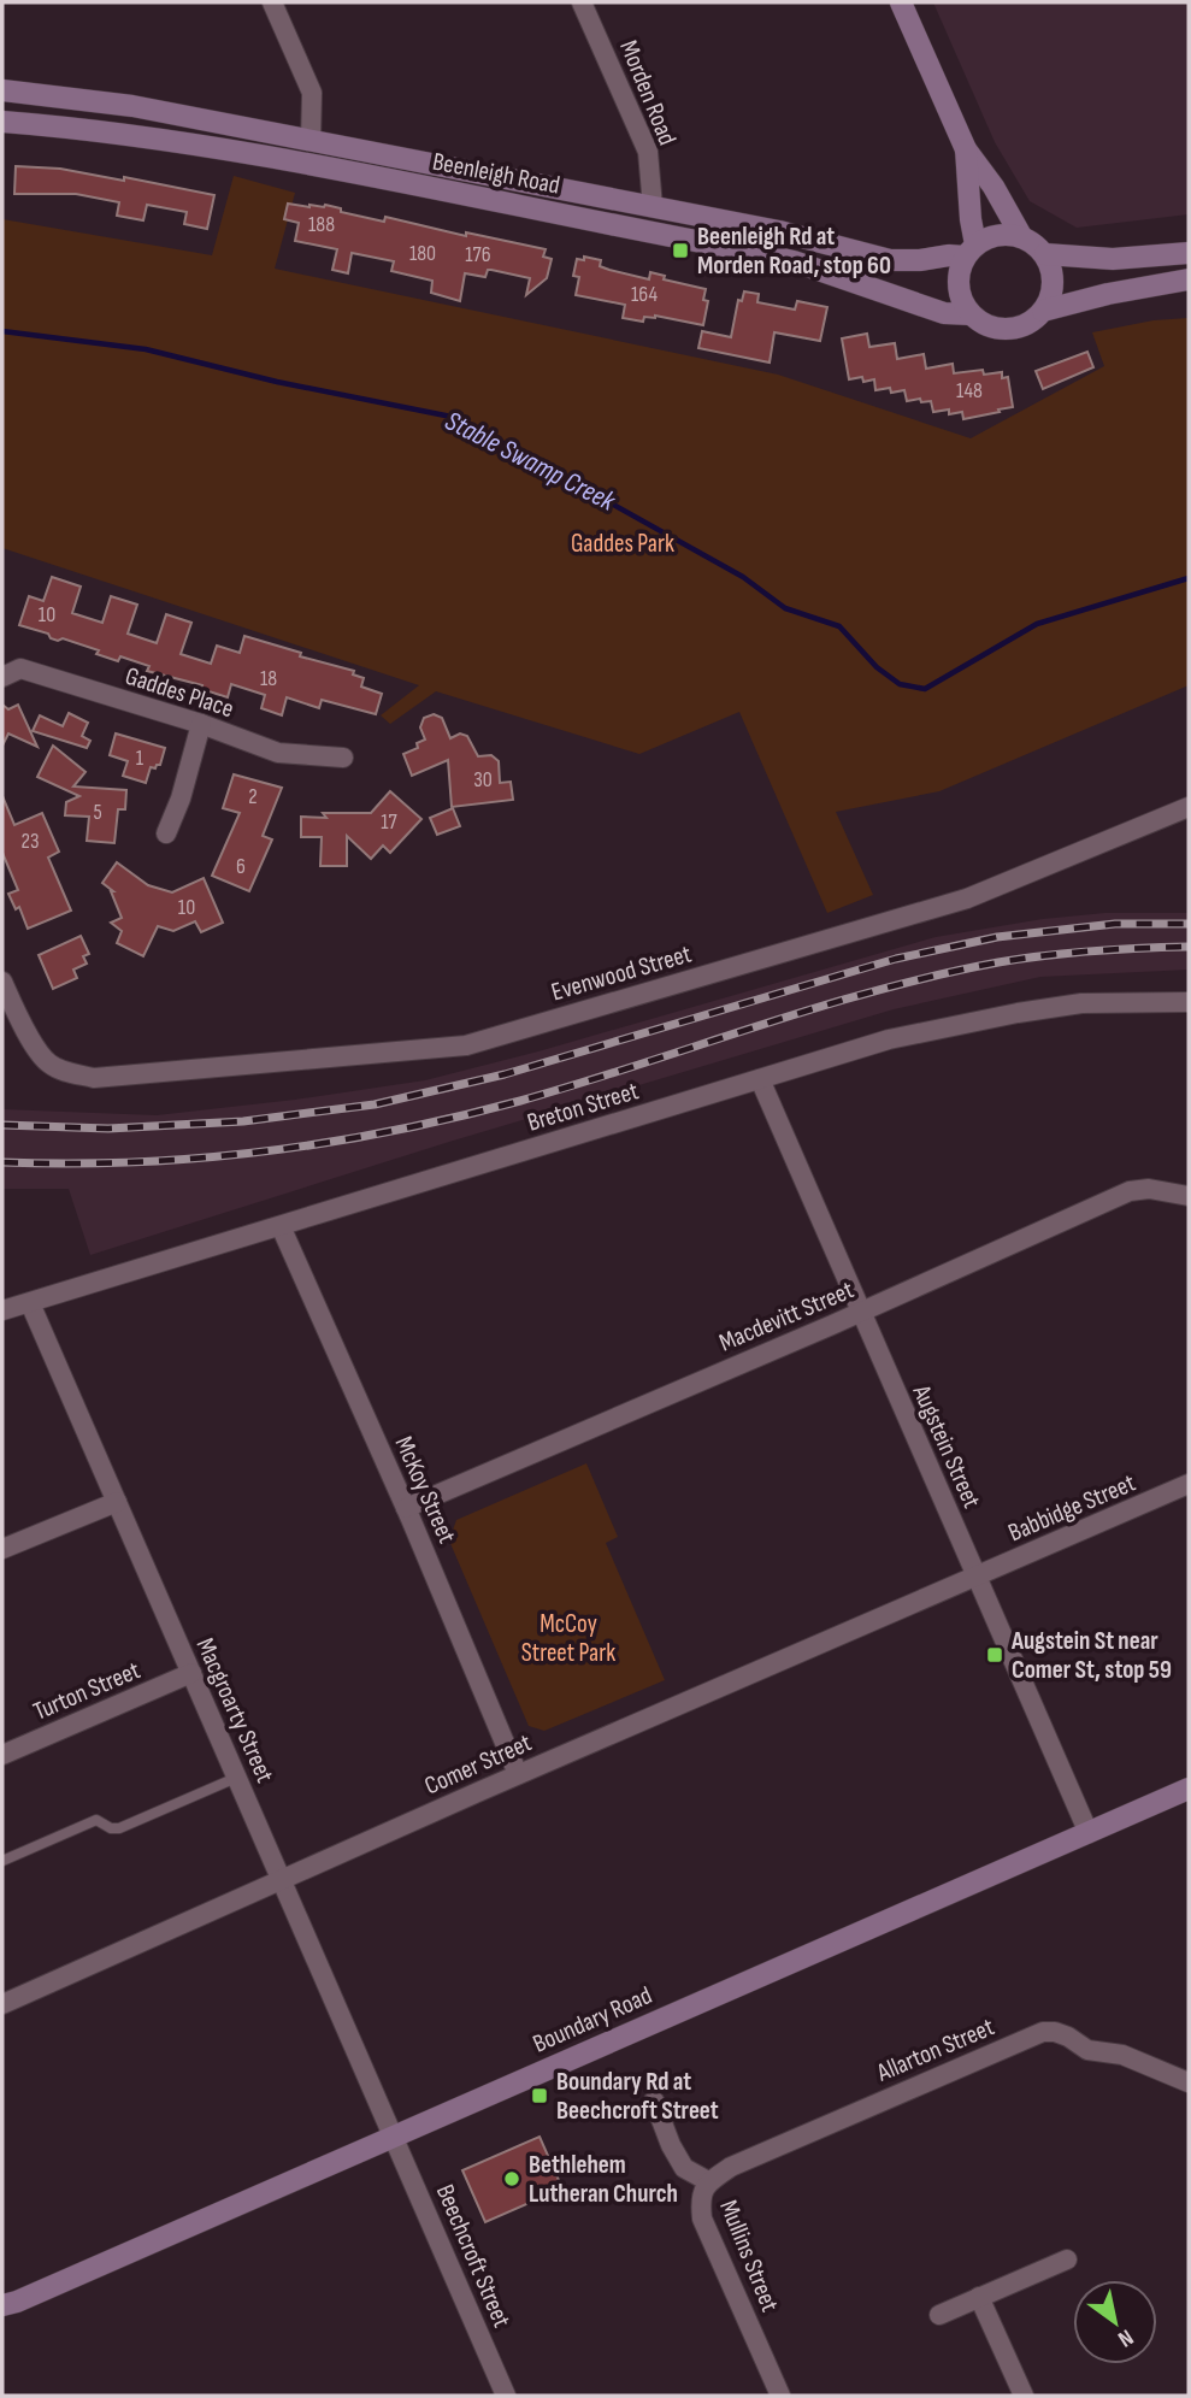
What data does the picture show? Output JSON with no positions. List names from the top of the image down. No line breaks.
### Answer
{"streets":{"main road":["Beenleigh Road","Boundary Road"],"street":["Morden Road","Gaddes Place","Evenwood Street","Breton Street","Macdevitt Street","Augstein Street","McKoy Street","Babbidge Street","Turton Street","Macgroarty Street","Comer Street","Allarton Street","Beechcroft Street","Mullins Street"]},"crossings":[["Morden Road","Beenleigh Road"],["Breton Street","Augstein Street"],["Breton Street","McKoy Street"],["Breton Street","Macgroarty Street"],["Macdevitt Street","Augstein Street"],["Macdevitt Street","McKoy Street"],["Augstein Street","Babbidge Street"],["Augstein Street","Comer Street"],["Augstein Street","Boundary Road"],["McKoy Street","Comer Street"],["Babbidge Street","Comer Street"],["Turton Street","Macgroarty Street"],["Macgroarty Street","Comer Street"],["Macgroarty Street","Boundary Road"],["Macgroarty Street","Beechcroft Street"],["Boundary Road","Beechcroft Street"],["Allarton Street","Mullins Street"]],"water":["Stable Swamp Creek"],"parks":["Gaddes Park","McCoy Street Park"],"places":{"transit":["Beenleigh Rd at Morden Road, stop 60","Augstein St near Comer St, stop 59","Boundary Rd at Beechcroft Street"],"other":["Bethlehem Lutheran Church"]},"house_numbers":["188","180","176","164","148","10","18","1","30","2","5","17","23","6","10"],"north":"bottom right"}
